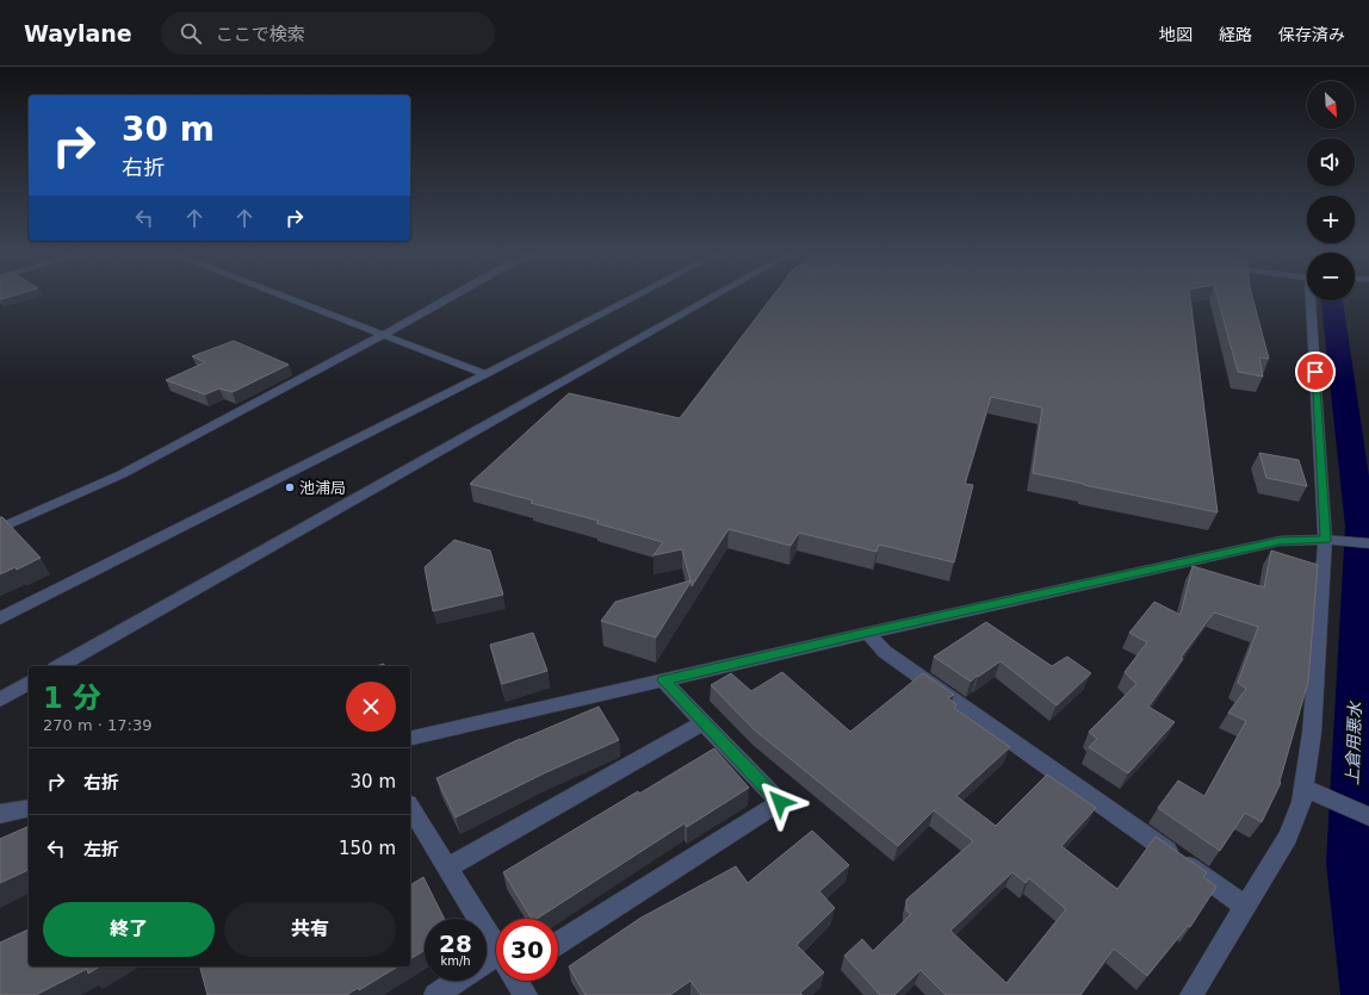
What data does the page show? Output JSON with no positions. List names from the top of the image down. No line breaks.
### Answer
{"water":["上倉用悪水"],"places":["池浦局"],"north":"bottom right","page":{"header":"Waylane","search":"ここで検索","nav":["地図","経路","保存済み"],"map_buttons":["+","−"],"turn":["30 m","右折"],"heading":["1 分","270 m · 17:39"],"list":[{"name":"右折","value":"30 m"},{"name":"左折","value":"150 m"}],"buttons":["終了","共有"],"speed":"28 km/h","limit":"30"}}
